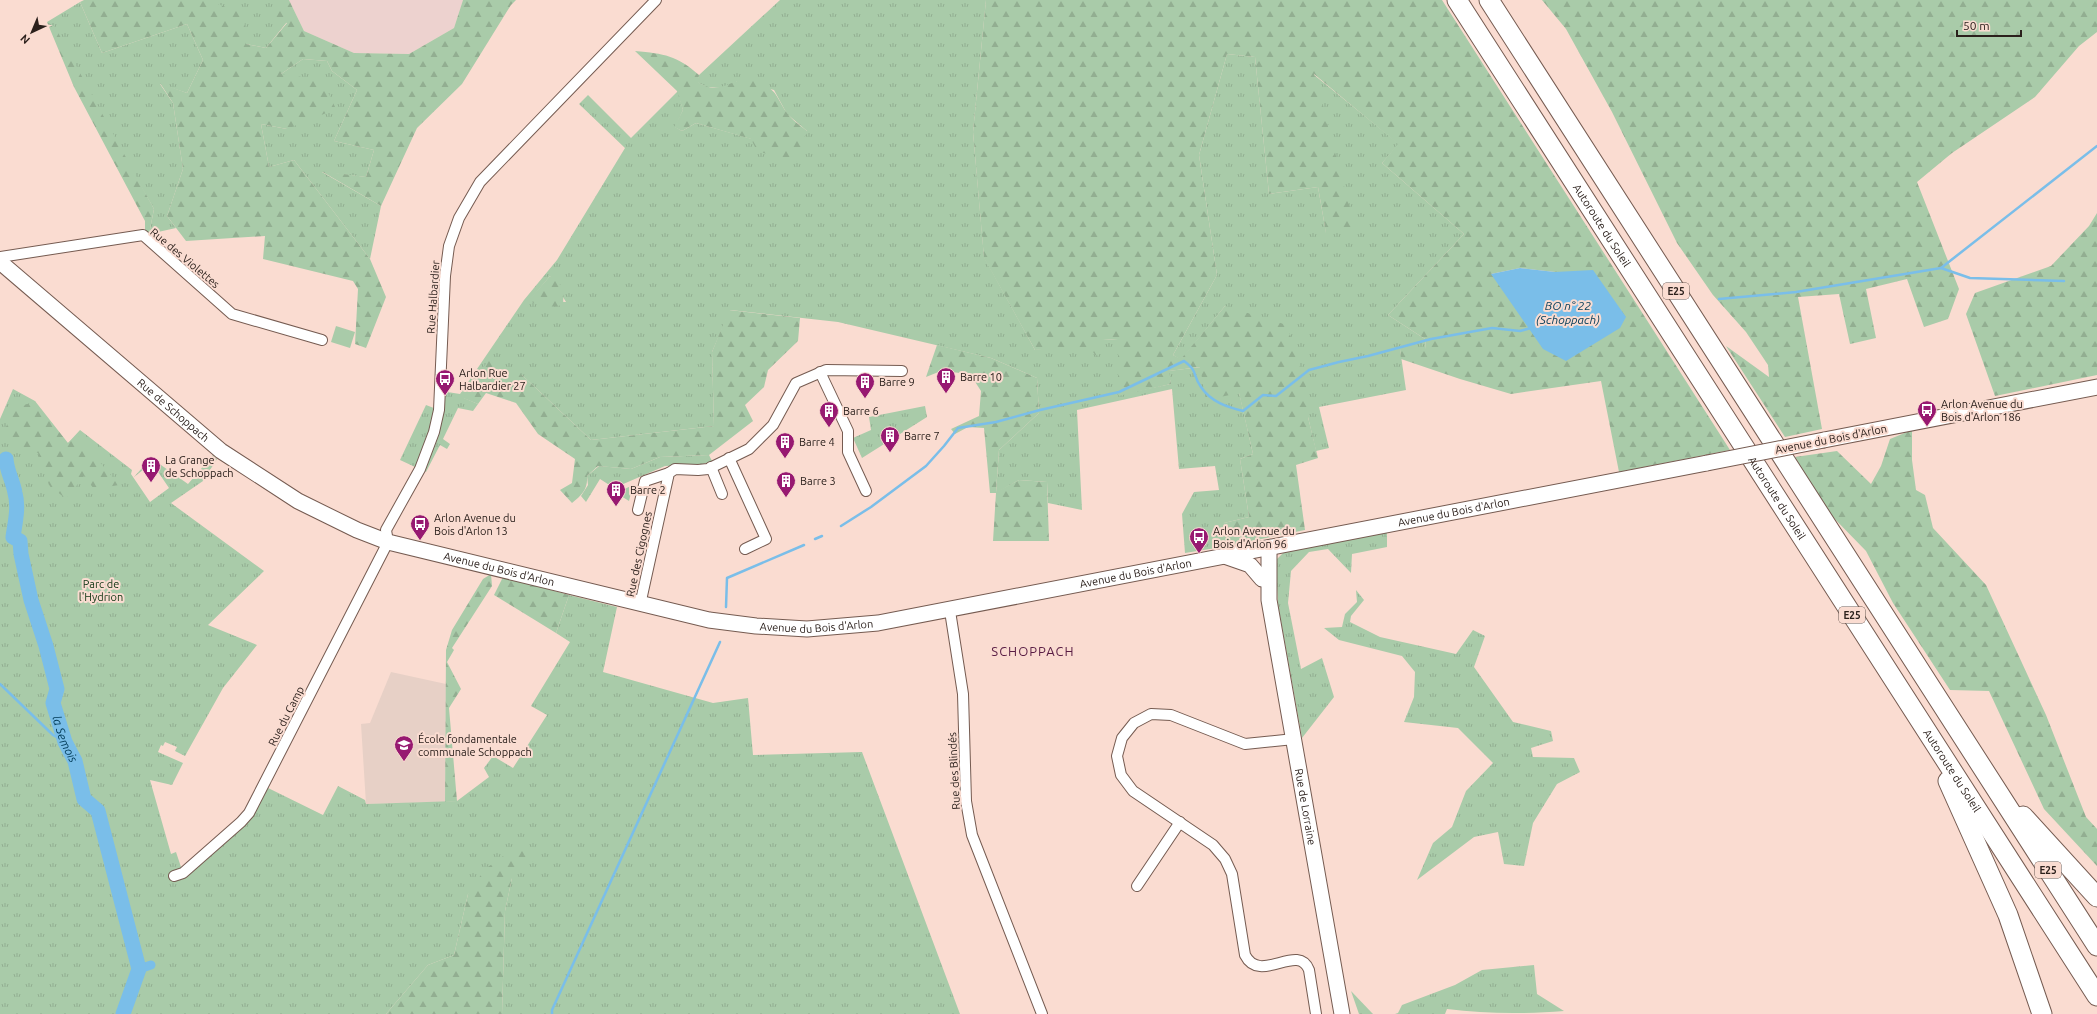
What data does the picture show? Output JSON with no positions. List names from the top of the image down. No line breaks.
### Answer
{"streets":{"highway":["Autoroute du Soleil","E25"],"main road":["Rue de Schoppach","Avenue du Bois d'Arlon","Rue de Lorraine"],"street":["Rue des Violettes","Rue Halbardier","Rue des Cigognes","Rue du Camp","Rue des Blindés"]},"crossings":[["Rue Halbardier","Rue de Schoppach"],["Rue Halbardier","Avenue du Bois d'Arlon"],["Rue Halbardier","Rue du Camp"],["Rue de Schoppach","Avenue du Bois d'Arlon"],["Rue de Schoppach","Rue du Camp"],["Avenue du Bois d'Arlon","Rue des Cigognes"],["Avenue du Bois d'Arlon","Rue du Camp"],["Avenue du Bois d'Arlon","Rue des Blindés"],["Avenue du Bois d'Arlon","Rue de Lorraine"]],"districts":["SCHOPPACH"],"water":["BO n° 22 (Schoppach)","la Semois"],"parks":["Parc de l'Hydrion"],"places":{"building":["Barre 10","Barre 9","Barre 6","Barre 7","Barre 4","La Grange de Schoppach","Barre 3","Barre 2"],"bus stop":["Arlon Rue Halbardier 27","Arlon Avenue du Bois d'Arlon 186","Arlon Avenue du Bois d'Arlon 13","Arlon Avenue du Bois d'Arlon 96"],"school or university":["École fondamentale communale Schoppach"]},"scale_bar":"50 m","north":"bottom left"}
